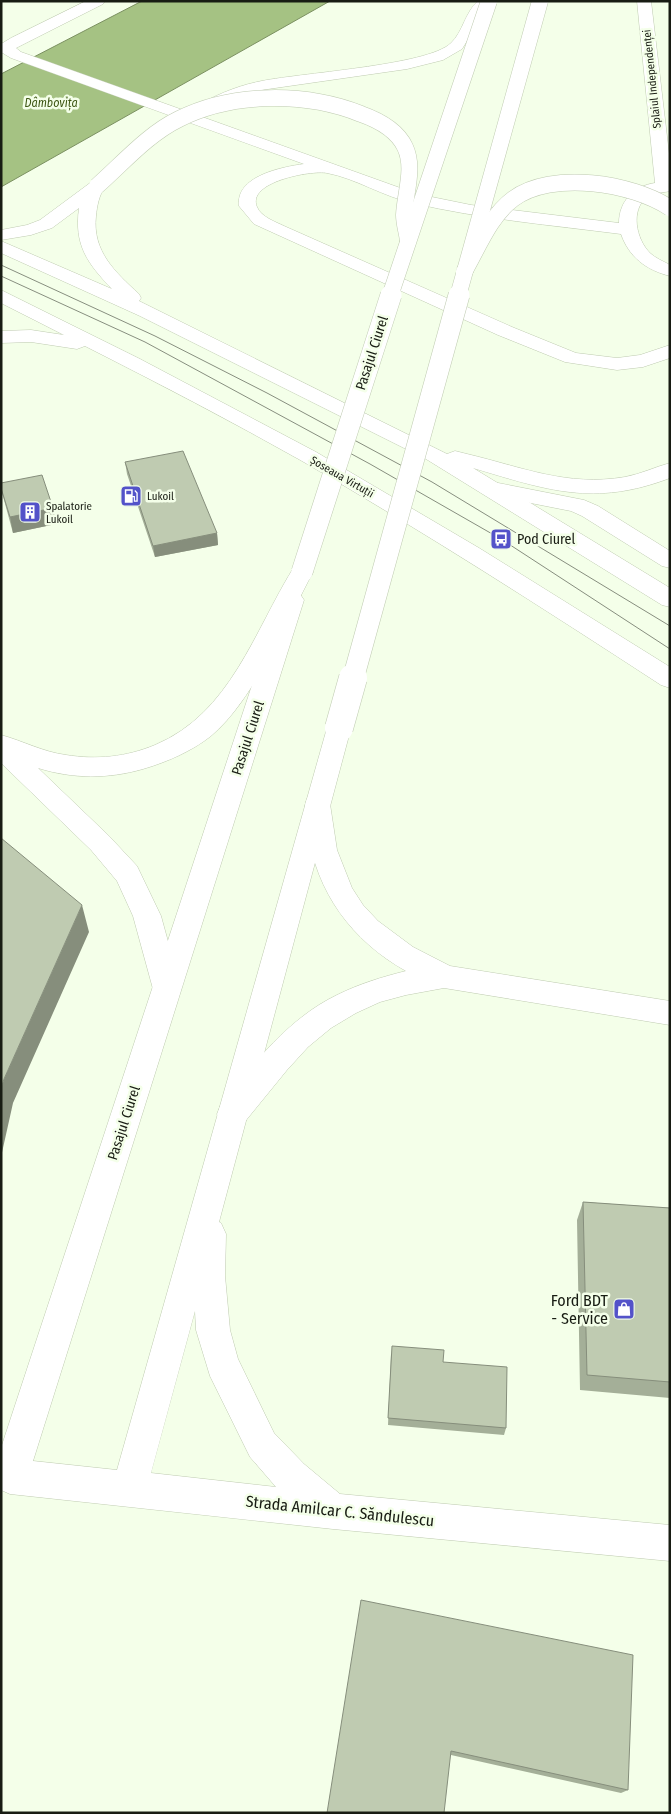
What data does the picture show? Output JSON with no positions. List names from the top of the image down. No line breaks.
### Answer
{"streets":{"main road":["Splaiul Independenței","Pasajul Ciurel","Șoseaua Virtuții","Strada Amilcar C. Săndulescu"]},"crossings":[["Pasajul Ciurel","Strada Amilcar C. Săndulescu"]],"water":["Dâmbovița"],"places":{"fuel station":["Lukoil"],"building":["Spalatorie Lukoil"],"bus stop":["Pod Ciurel"],"shop":["Ford BDT - Service"]}}
